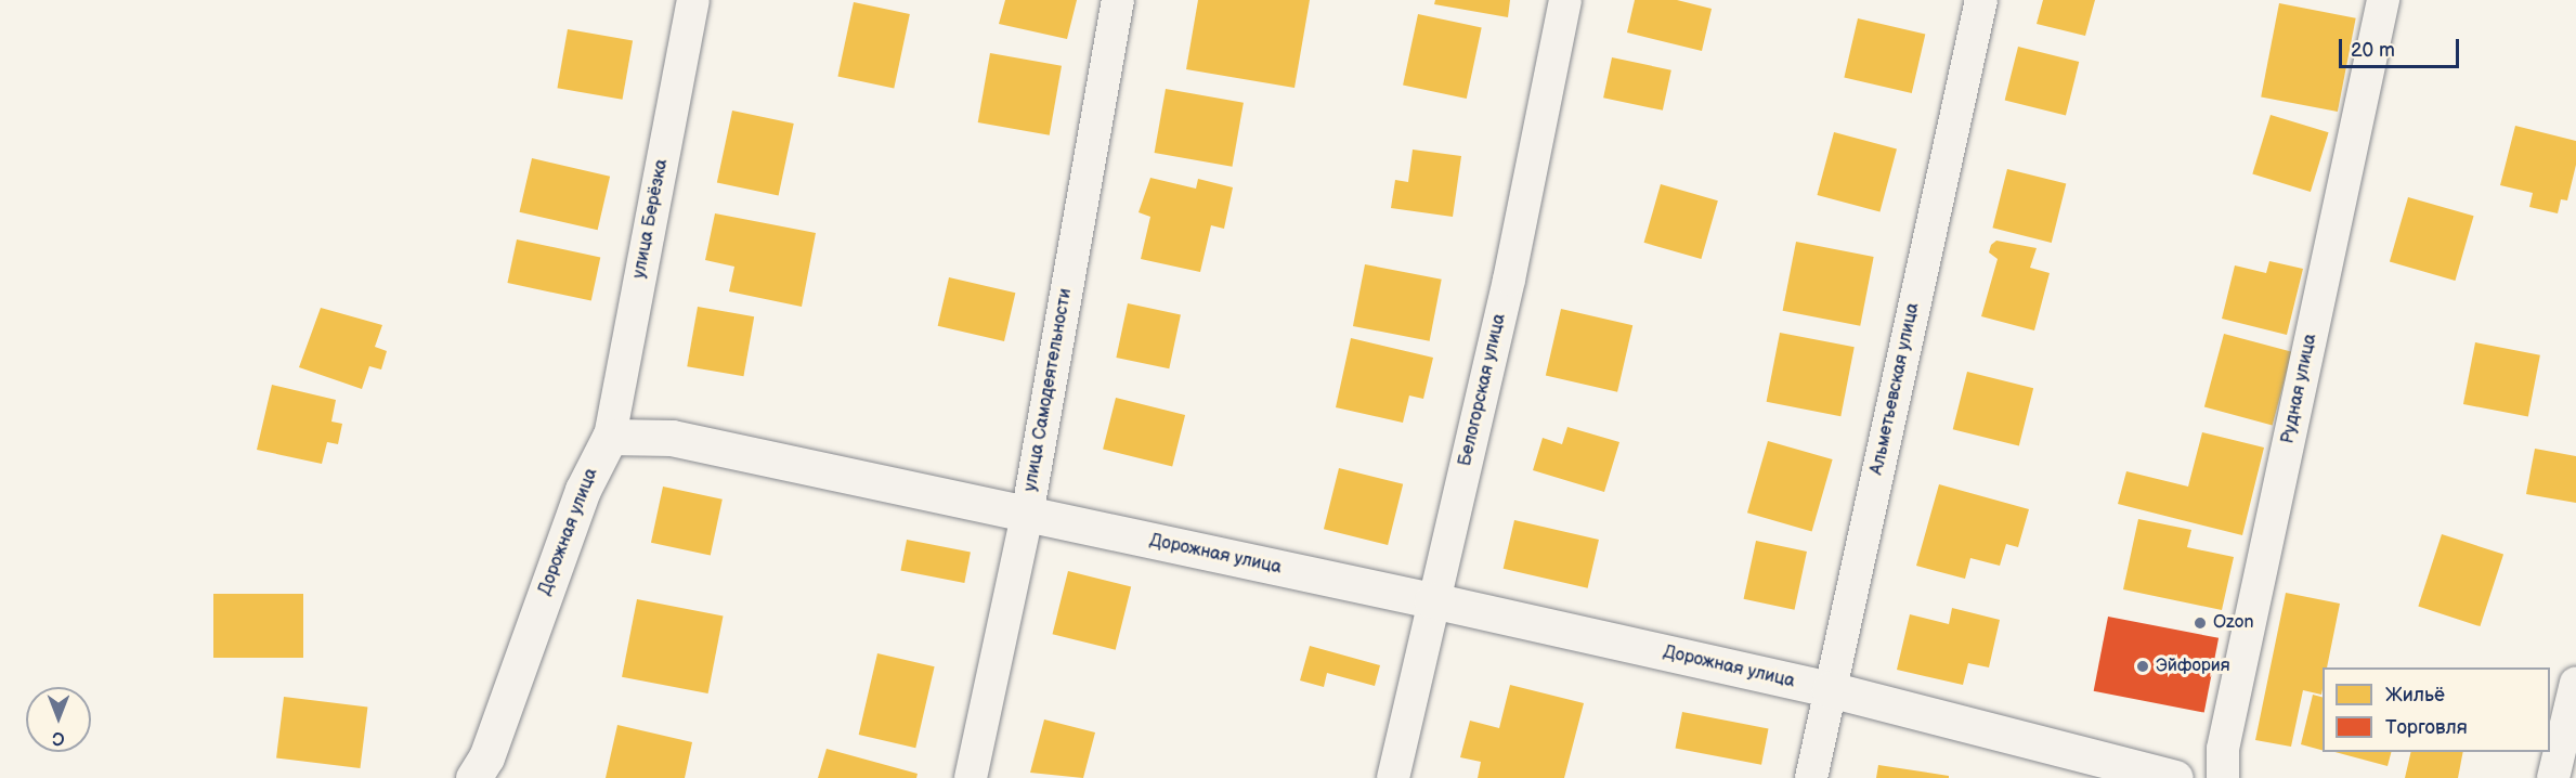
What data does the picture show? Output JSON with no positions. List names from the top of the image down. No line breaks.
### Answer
{"streets":{"street":["улица Берёзка","Альметьевская улица","Рудная улица","улица Самодеятельности","Белогорская улица","Дорожная улица"]},"crossings":[["улица Берёзка","Дорожная улица"],["Альметьевская улица","Дорожная улица"],["улица Самодеятельности","Дорожная улица"],["Белогорская улица","Дорожная улица"]],"places":["Ozon","Эйфория"],"legend":["Жильё","Торговля"],"scale_bar":"20 m","north":"bottom"}
